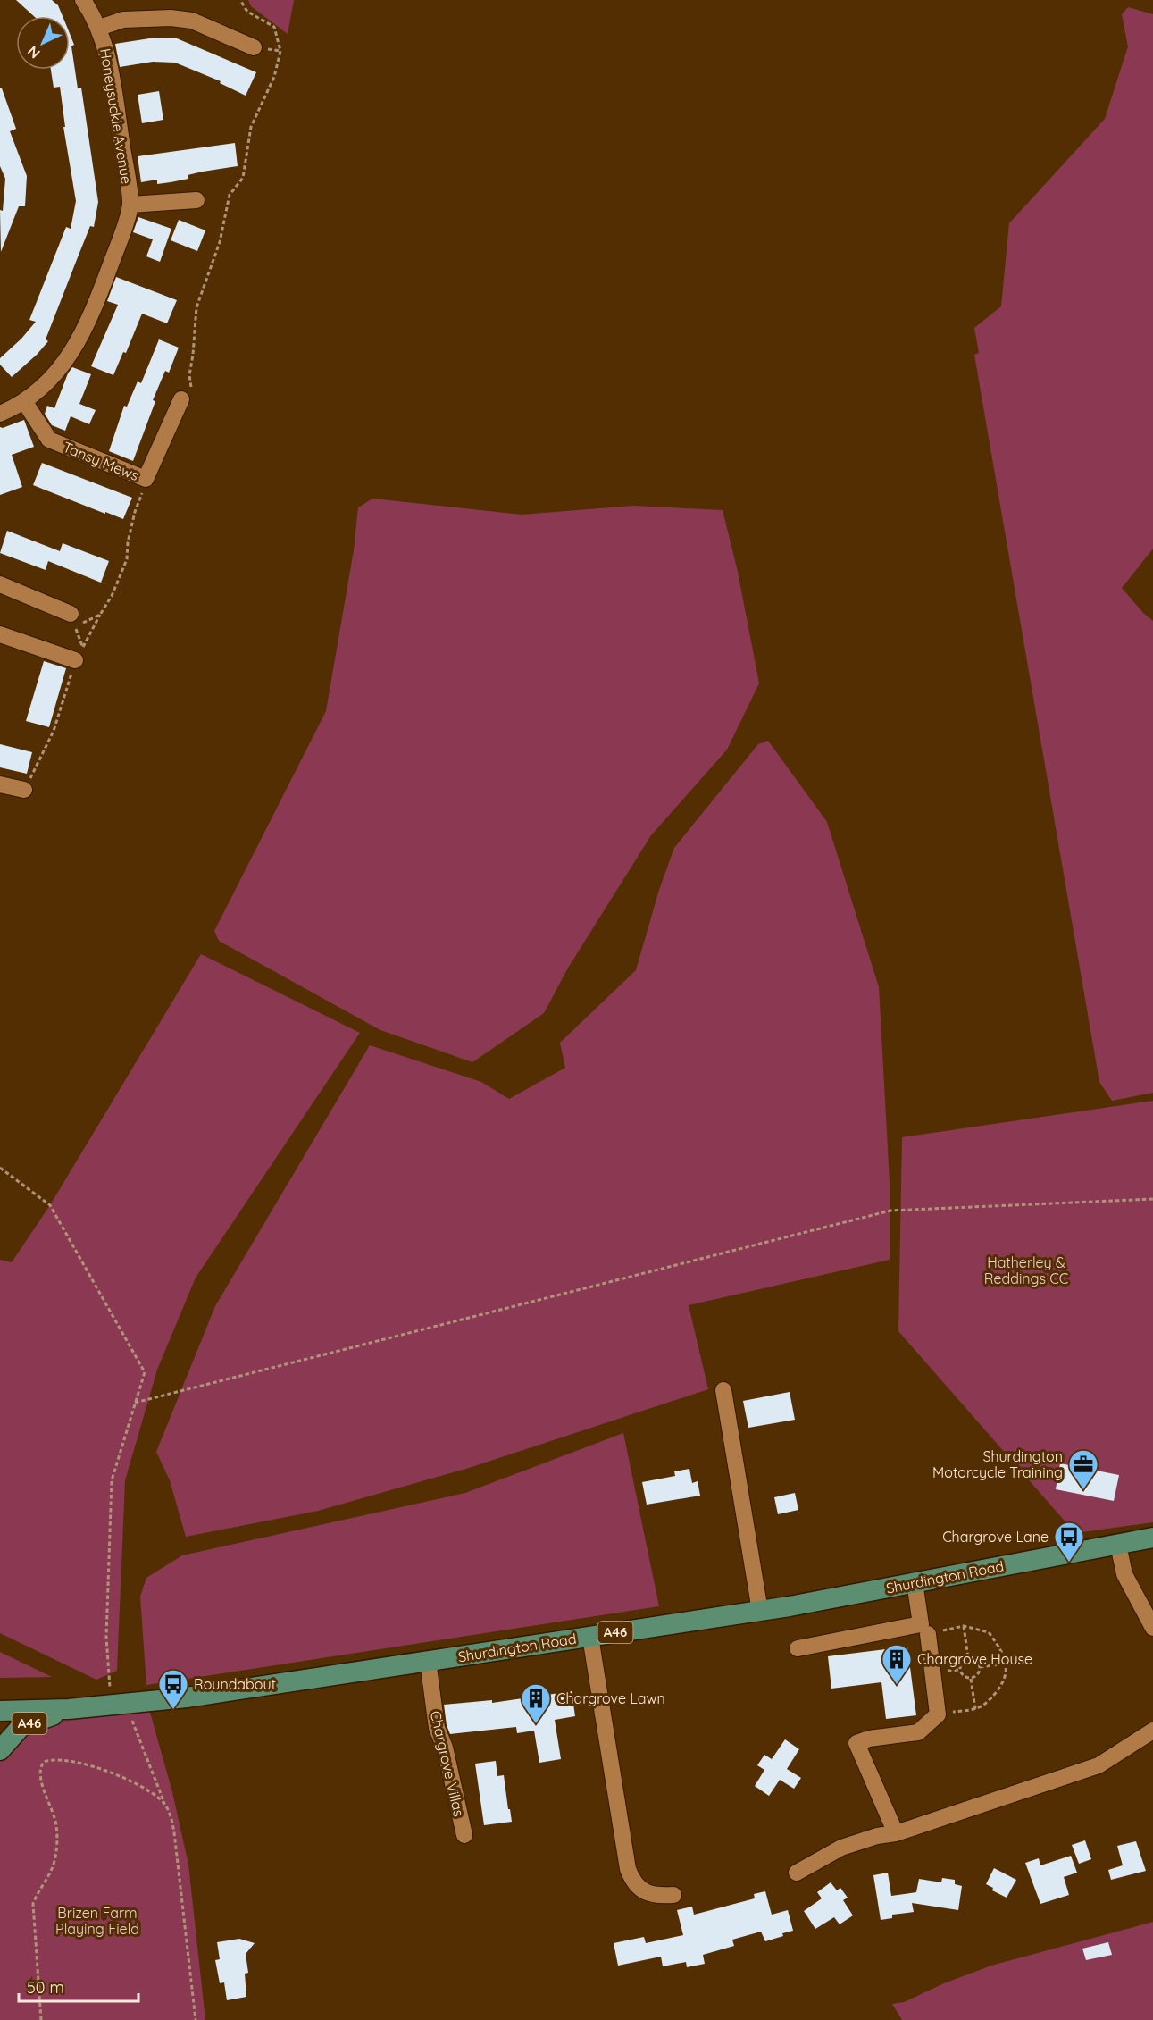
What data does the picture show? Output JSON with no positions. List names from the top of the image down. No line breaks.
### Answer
{"streets":{"main road":["Shurdington Road","A46"],"street":["Honeysuckle Avenue","Tansy Mews","Chargrove Villas"]},"crossings":[["Honeysuckle Avenue","Tansy Mews"],["Shurdington Road","Chargrove Villas"]],"parks":["Hatherley & Reddings CC","Brizen Farm Playing Field"],"places":{"office":["Shurdington Motorcycle Training"],"bus stop":["Chargrove Lane","Roundabout"],"building":["Chargrove House","Chargrove Lawn"]},"scale_bar":"50 m","north":"bottom left"}
